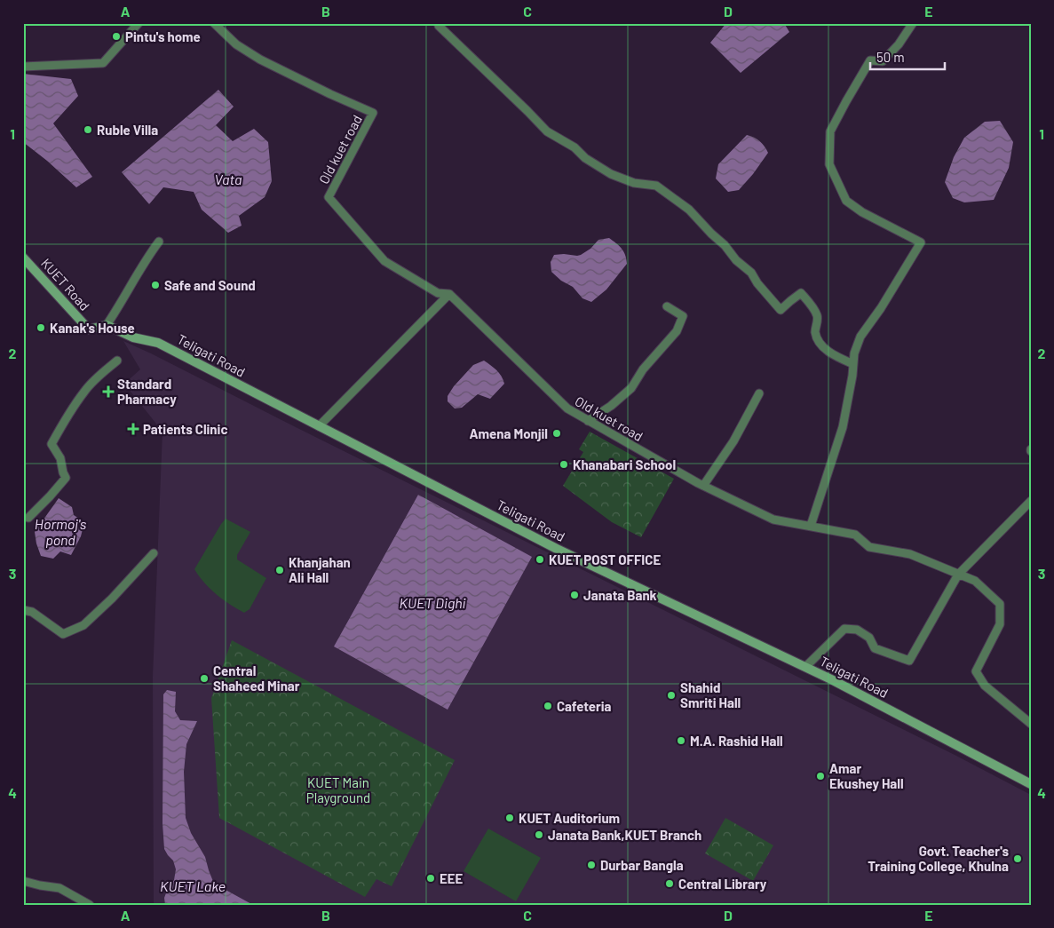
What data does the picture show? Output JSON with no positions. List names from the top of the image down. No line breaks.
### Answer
{"streets":{"main road":["KUET Road","Teligati Road"],"street":["Old kuet road"]},"crossings":[["KUET Road","Teligati Road"]],"water":["Vata","Hormoj's pond","KUET Dighi","KUET Lake"],"parks":["KUET Main Playground"],"places":{"other":["Pintu's home","Ruble Villa","Safe and Sound","Kanak's House","Amena Monjil","Khanabari School","KUET POST OFFICE","Khanjahan Ali Hall","Janata Bank","Central Shaheed Minar","Shahid Smriti Hall","Cafeteria","M.A. Rashid Hall","Amar Ekushey Hall","KUET Auditorium","Janata Bank,KUET Branch","Govt. Teacher's Training College, Khulna","Durbar Bangla","EEE","Central Library"],"health":["Standard Pharmacy","Patients Clinic"]},"scale_bar":"50 m","grid":{"columns":["A","B","C","D","E"],"rows":["1","2","3","4"]}}
